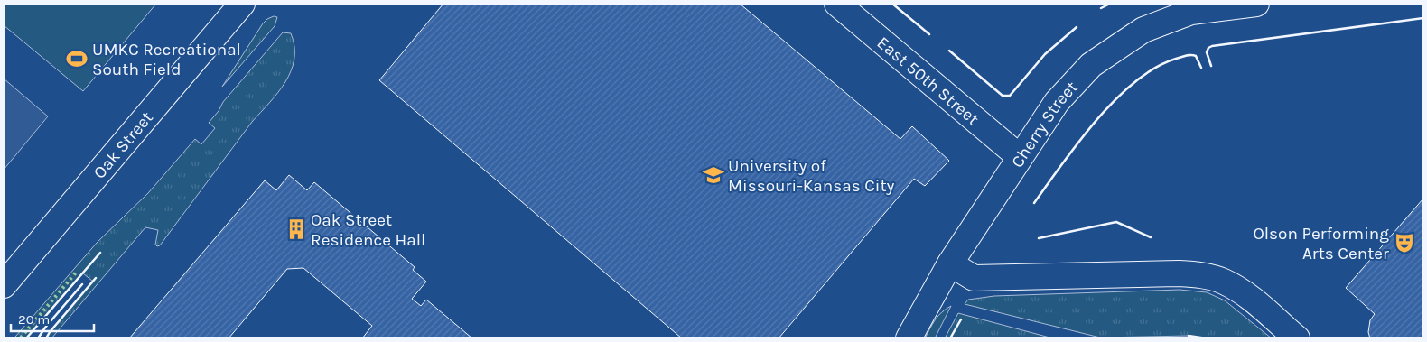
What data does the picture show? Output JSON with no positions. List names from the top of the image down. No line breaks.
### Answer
{"streets":{"street":["East 50th Street","Cherry Street","Oak Street"]},"crossings":[["East 50th Street","Cherry Street"]],"places":{"sports":["UMKC Recreational South Field"],"school or university":["University of Missouri-Kansas City"],"building":["Oak Street Residence Hall"],"theatre":["Olson Performing Arts Center"]},"scale_bar":"20 m"}
